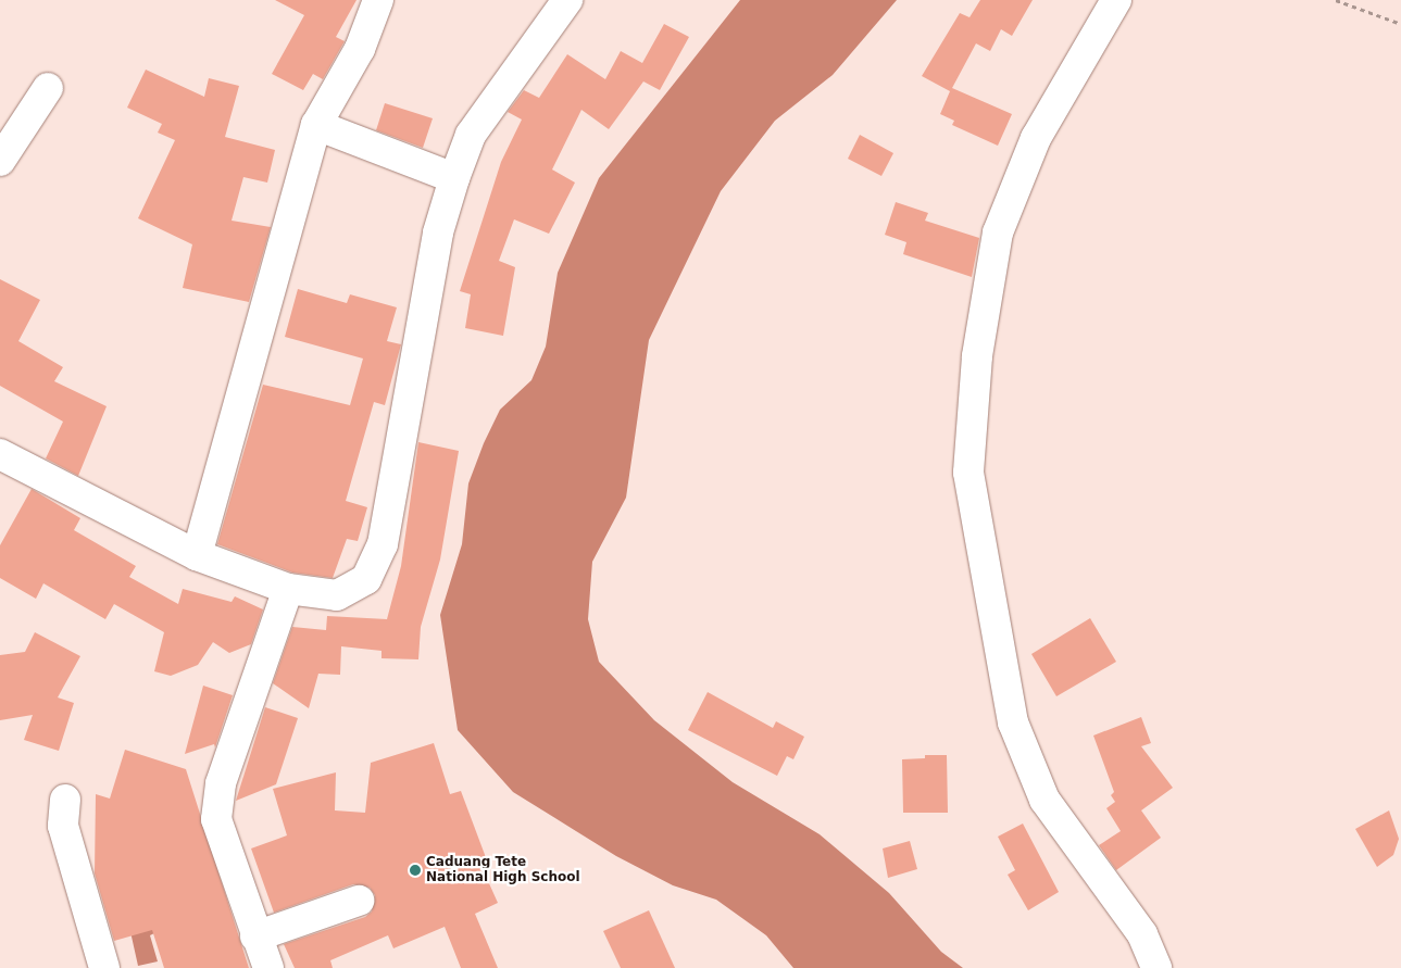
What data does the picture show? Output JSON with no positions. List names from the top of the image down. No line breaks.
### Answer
{"places":["Caduang Tete National High School"]}
